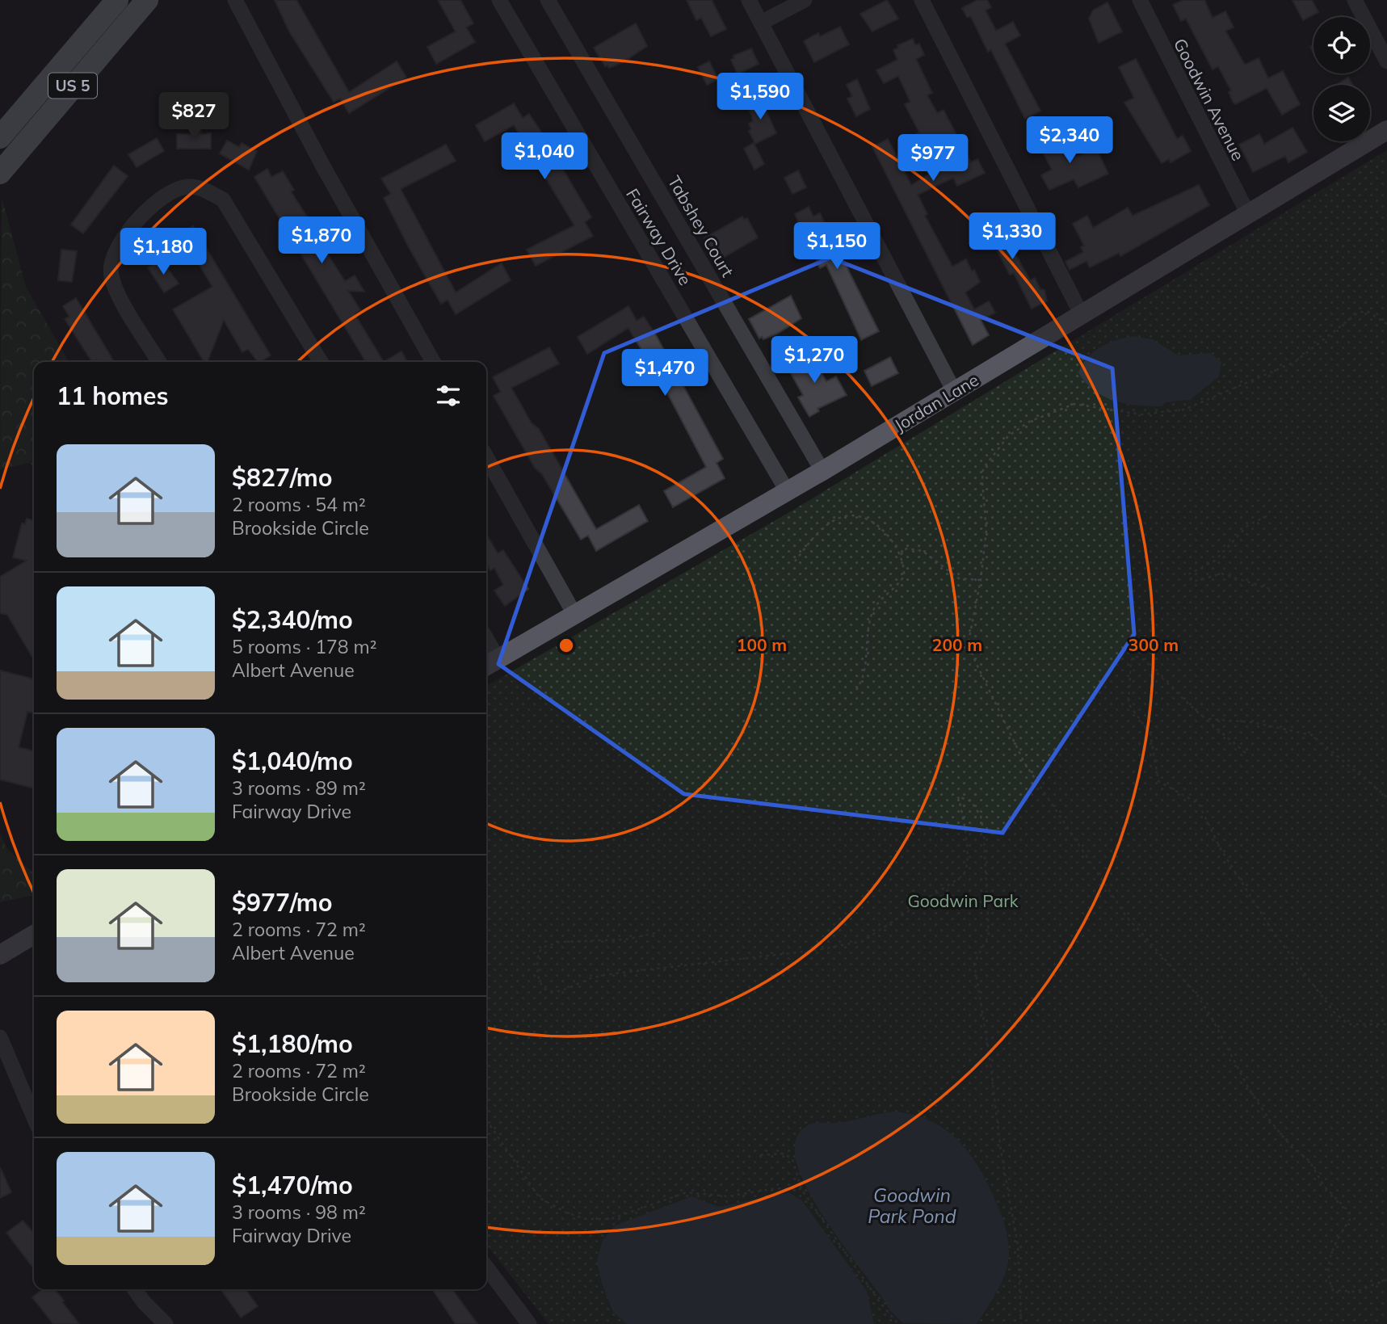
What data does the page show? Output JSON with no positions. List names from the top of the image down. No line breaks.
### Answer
{"streets":{"highway":["US 5"],"main road":["Jordan Lane"],"street":["Goodwin Avenue","Tabshey Court","Fairway Drive"]},"crossings":[["Goodwin Avenue","Jordan Lane"],["Tabshey Court","Jordan Lane"],["Fairway Drive","Jordan Lane"]],"water":["Goodwin Park Pond"],"parks":["Goodwin Park"],"page":{"price":["$1,590","$827","$2,340","$1,040","$977","$1,330","$1,870","$1,150","$1,180","$1,270","$1,470"],"heading":"11 homes","list":[{"name":"$827/mo","note":"2 rooms · 54 m² · Brookside Circle"},{"name":"$2,340/mo","note":"5 rooms · 178 m² · Albert Avenue"},{"name":"$1,040/mo","note":"3 rooms · 89 m² · Fairway Drive"},{"name":"$977/mo","note":"2 rooms · 72 m² · Albert Avenue"},{"name":"$1,180/mo","note":"2 rooms · 72 m² · Brookside Circle"},{"name":"$1,470/mo","note":"3 rooms · 98 m² · Fairway Drive"}]},"rings":["100 m","200 m","300 m"]}
